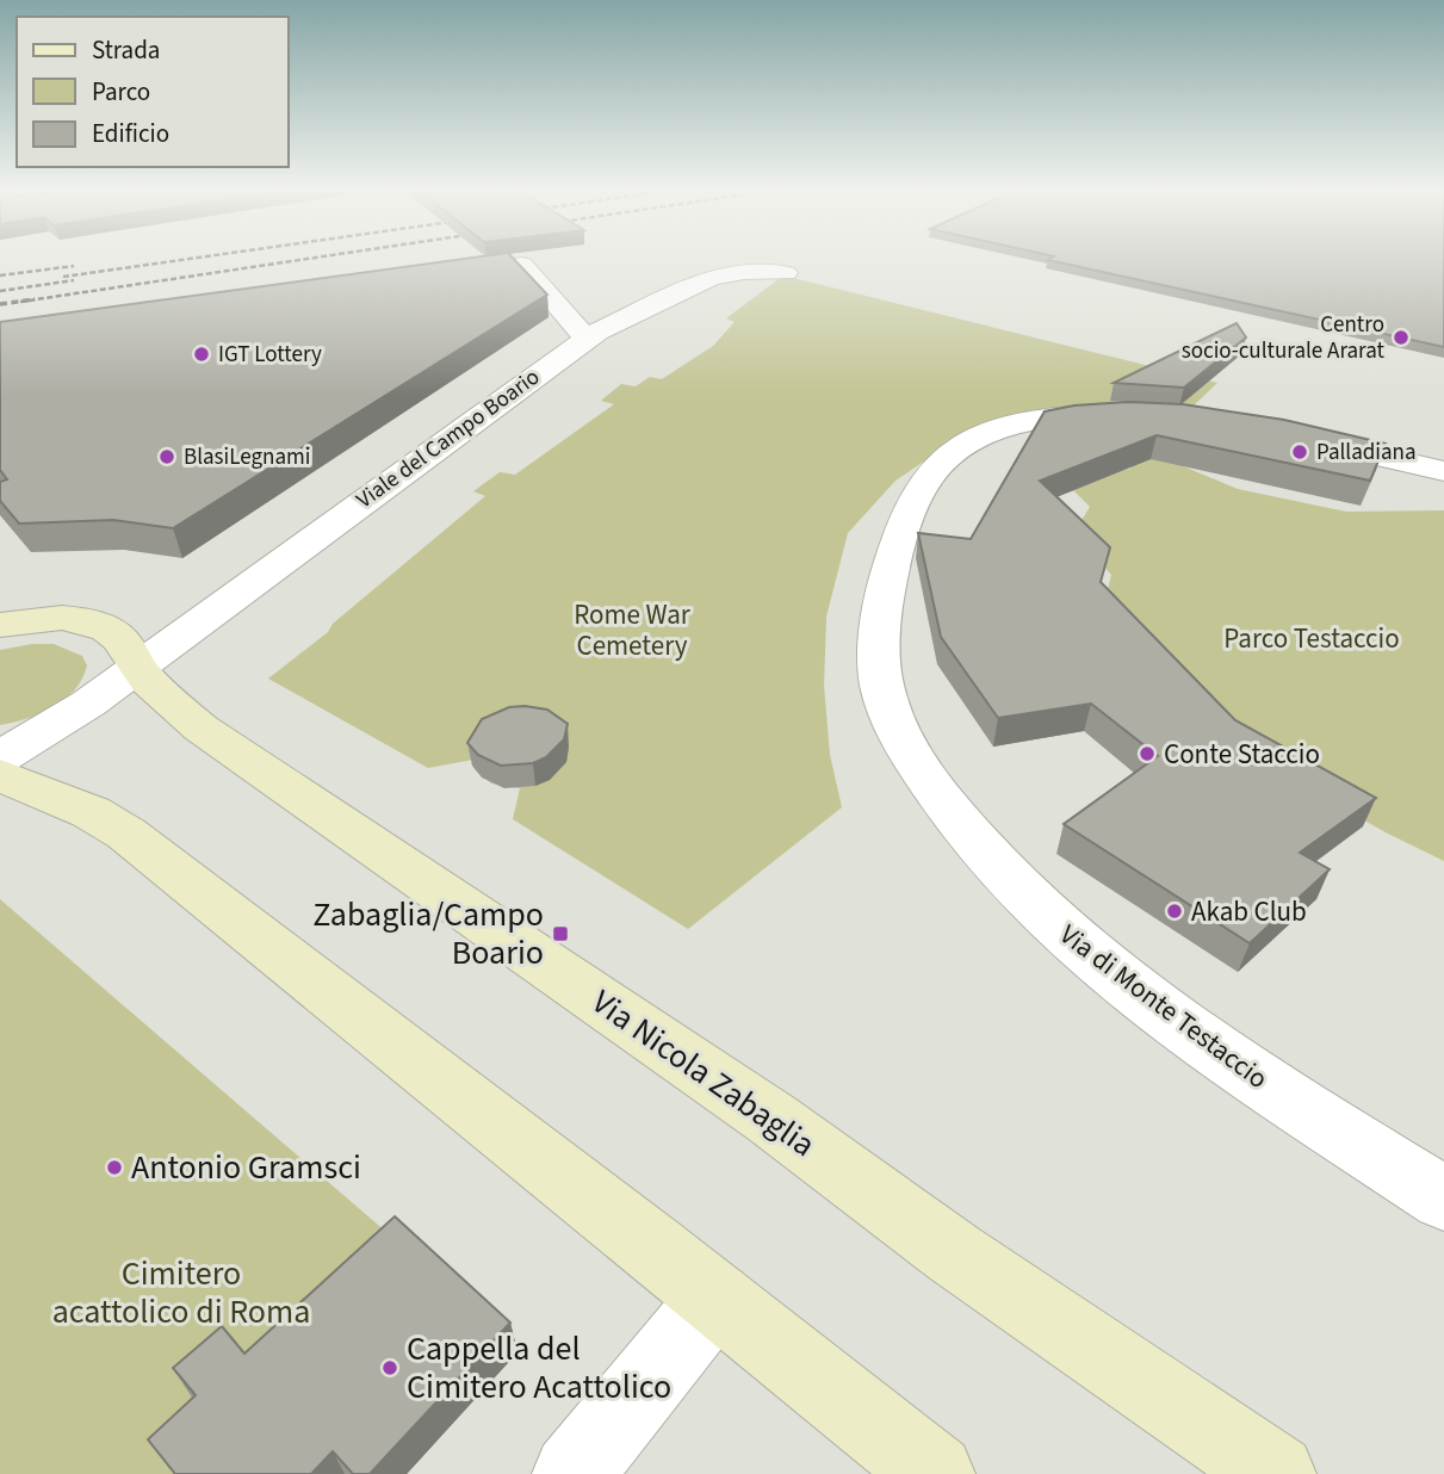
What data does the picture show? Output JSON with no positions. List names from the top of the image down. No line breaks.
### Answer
{"streets":{"street":["Viale del Campo Boario","Via di Monte Testaccio","Via Nicola Zabaglia"]},"crossings":[["Viale del Campo Boario","Via Nicola Zabaglia"]],"parks":["Rome War Cemetery","Parco Testaccio","Cimitero acattolico di Roma"],"places":{"other":["Centro socio-culturale Ararat","IGT Lottery","Palladiana","BlasiLegnami","Conte Staccio","Akab Club","Antonio Gramsci","Cappella del Cimitero Acattolico"],"transit":["Zabaglia/Campo Boario"]},"legend":["Strada","Parco","Edificio"]}
